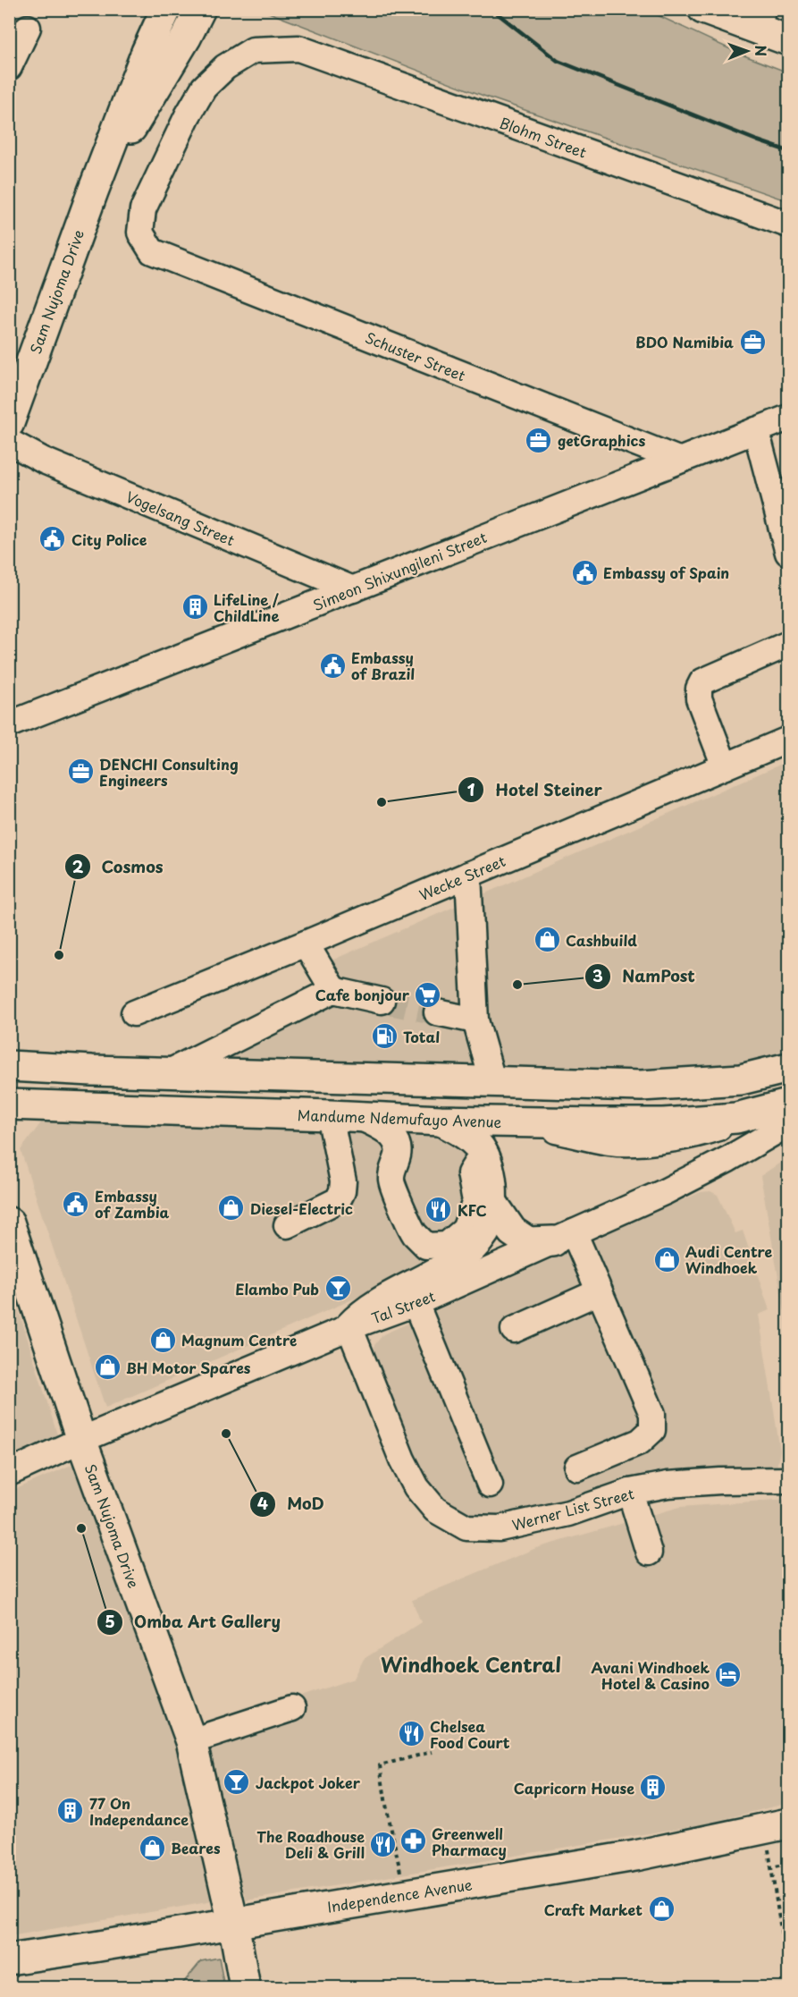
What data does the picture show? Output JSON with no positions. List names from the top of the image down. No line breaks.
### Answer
{"streets":{"main road":["Sam Nujoma Drive","Mandume Ndemufayo Avenue","Independence Avenue"],"street":["Blohm Street","Schuster Street","Vogelsang Street","Simeon Shixungileni Street","Wecke Street","Tal Street","Werner List Street"]},"crossings":[["Blohm Street","Schuster Street"],["Sam Nujoma Drive","Tal Street"],["Sam Nujoma Drive","Independence Avenue"],["Schuster Street","Simeon Shixungileni Street"],["Vogelsang Street","Simeon Shixungileni Street"],["Tal Street","Werner List Street"]],"districts":["Windhoek Central"],"places":{"office":["BDO Namibia","getGraphics","DENCHI Consulting Engineers"],"public building":["City Police","Embassy of Spain","Embassy of Brazil","Embassy of Zambia"],"building":["LifeLine / ChildLine","Capricorn House","77 On Independance"],"other":["Hotel Steiner","Cosmos","NamPost","MoD","Omba Art Gallery"],"shop":["Cashbuild","Diesel-Electric","Audi Centre Windhoek","Magnum Centre","BH Motor Spares","Beares","Craft Market"],"supermarket":["Cafe bonjour"],"fuel station":["Total"],"restaurant":["KFC","Chelsea Food Court","The Roadhouse Deli & Grill"],"bar":["Elambo Pub","Jackpot Joker"],"hotel":["Avani Windhoek Hotel & Casino"],"pharmacy":["Greenwell Pharmacy"]},"north":"right"}
